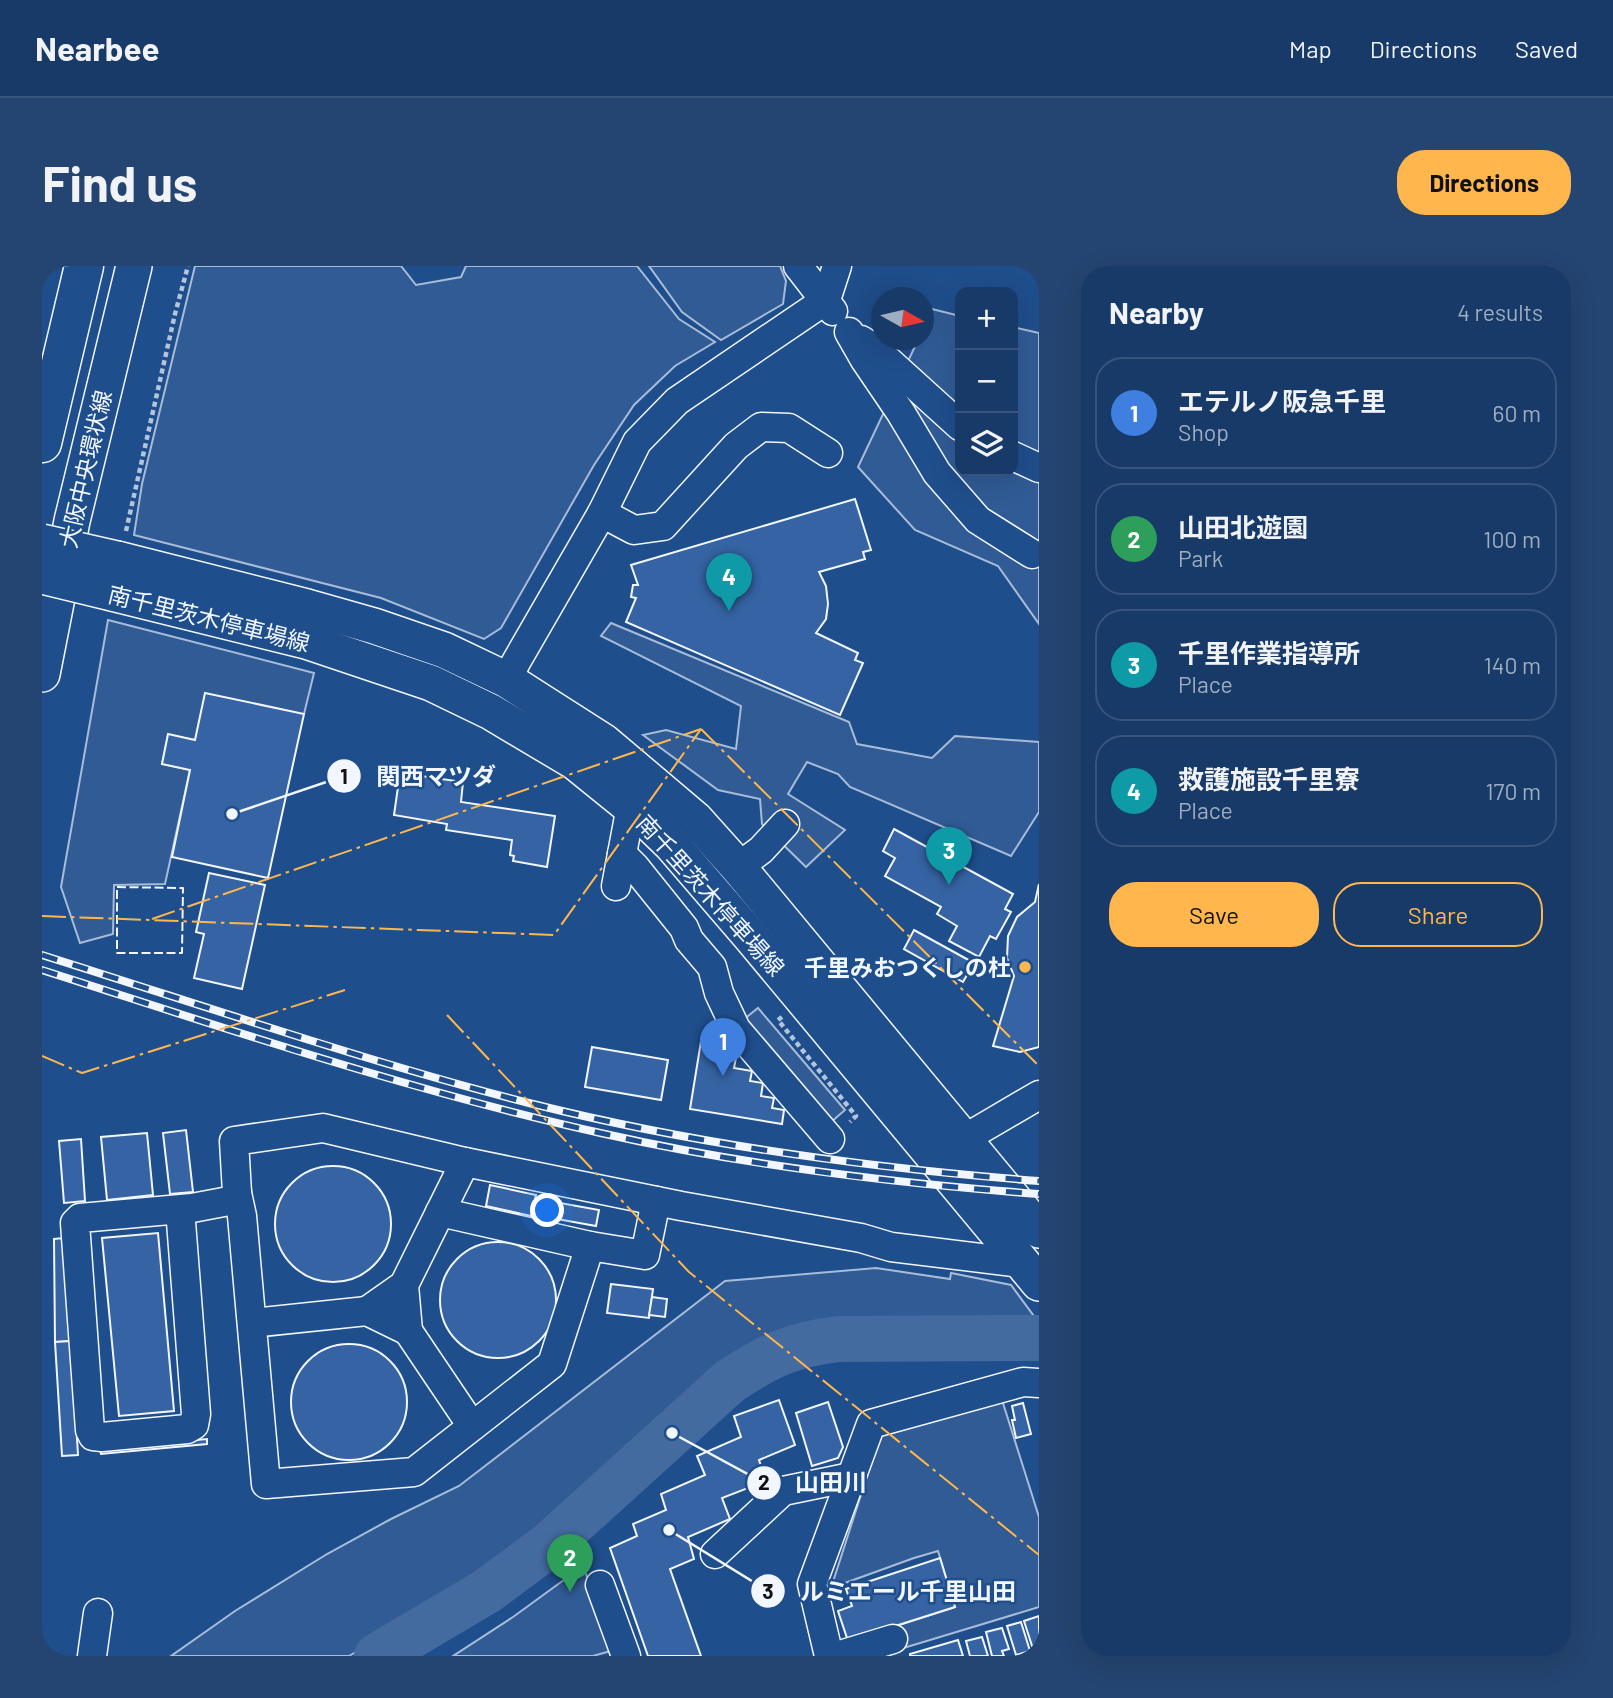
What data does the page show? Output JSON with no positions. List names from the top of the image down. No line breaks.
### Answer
{"streets":{"main road":["大阪中央環状線","南千里茨木停車場線"]},"places":["関西マツダ","千里みおつくしの杜","山田川","ルミエール千里山田"],"north":"right","page":{"header":"Nearbee","nav":["Map","Directions","Saved"],"buttons":["Directions",["Save","Share"]],"title":"Find us","heading":["Nearby","4 results"],"map_buttons":["+","−"],"list":[{"mark":"1","name":"エテルノ阪急千里","note":"Shop","value":"60 m"},{"mark":"2","name":"山田北遊園","note":"Park","value":"100 m"},{"mark":"3","name":"千里作業指導所","note":"Place","value":"140 m"},{"mark":"4","name":"救護施設千里寮","note":"Place","value":"170 m"}],"pins":["4","3","1","2"]}}
